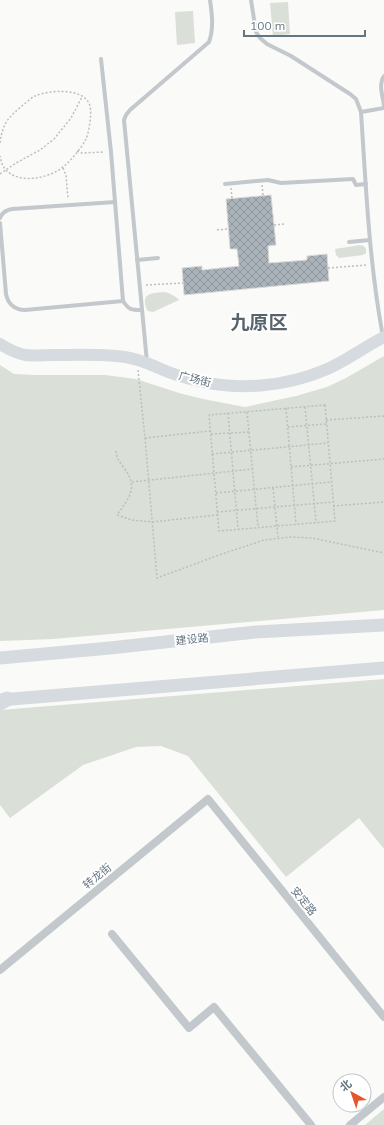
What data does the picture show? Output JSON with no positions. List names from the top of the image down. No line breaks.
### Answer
{"streets":{"main road":["建设路"],"street":["广场街","转龙街","安定路"]},"crossings":[["转龙街","安定路"]],"districts":["九原区"],"scale_bar":"100 m","north":"top left"}
